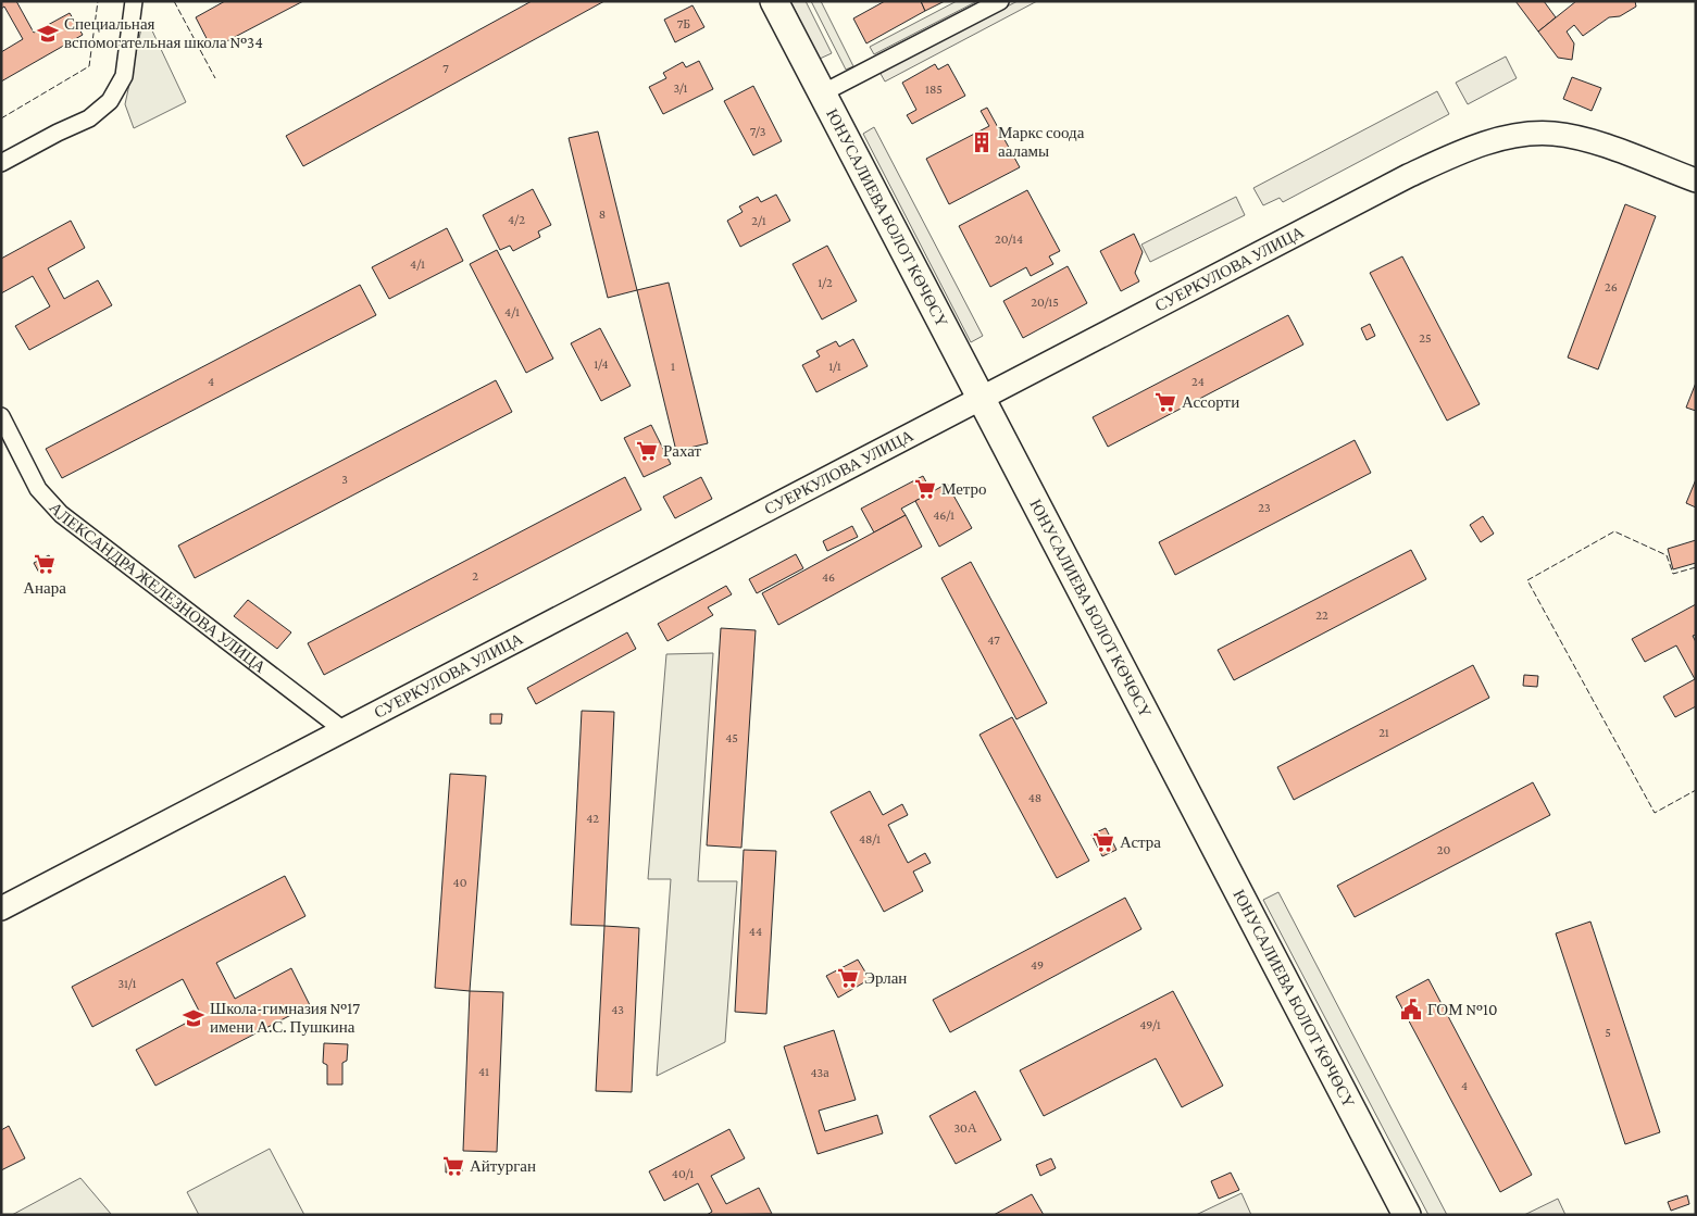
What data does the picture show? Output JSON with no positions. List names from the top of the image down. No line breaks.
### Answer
{"streets":{"main road":["ЮНУСАЛИЕВА БОЛОТ КӨЧӨСҮ","СУЕРКУЛОВА УЛИЦА"],"street":["АЛЕКСАНДРА ЖЕЛЕЗНОВА УЛИЦА"]},"crossings":[["ЮНУСАЛИЕВА БОЛОТ КӨЧӨСҮ","СУЕРКУЛОВА УЛИЦА"],["СУЕРКУЛОВА УЛИЦА","АЛЕКСАНДРА ЖЕЛЕЗНОВА УЛИЦА"]],"places":{"school or university":["Специальная вспомогательная школа №34","Школа-гимназия №17 имени А.С. Пушкина"],"building":["Маркс соода ааламы"],"supermarket":["Ассорти","Рахат","Метро","Анара","Астра","Эрлан","Айтурган"],"public building":["ГОМ №10"]},"house_numbers":["7Б","7","3/1","185","7/3","8","4/2","2/1","20/14","4/1","1/2","26","20/15","4/1","25","1/4","1","1/1","4","24","3","23","46/1","2","46","22","47","21","45","48","42","48/1","20","40","44","49","31/1","43","49/1","5","41","43а","4","30А","40/1"]}
